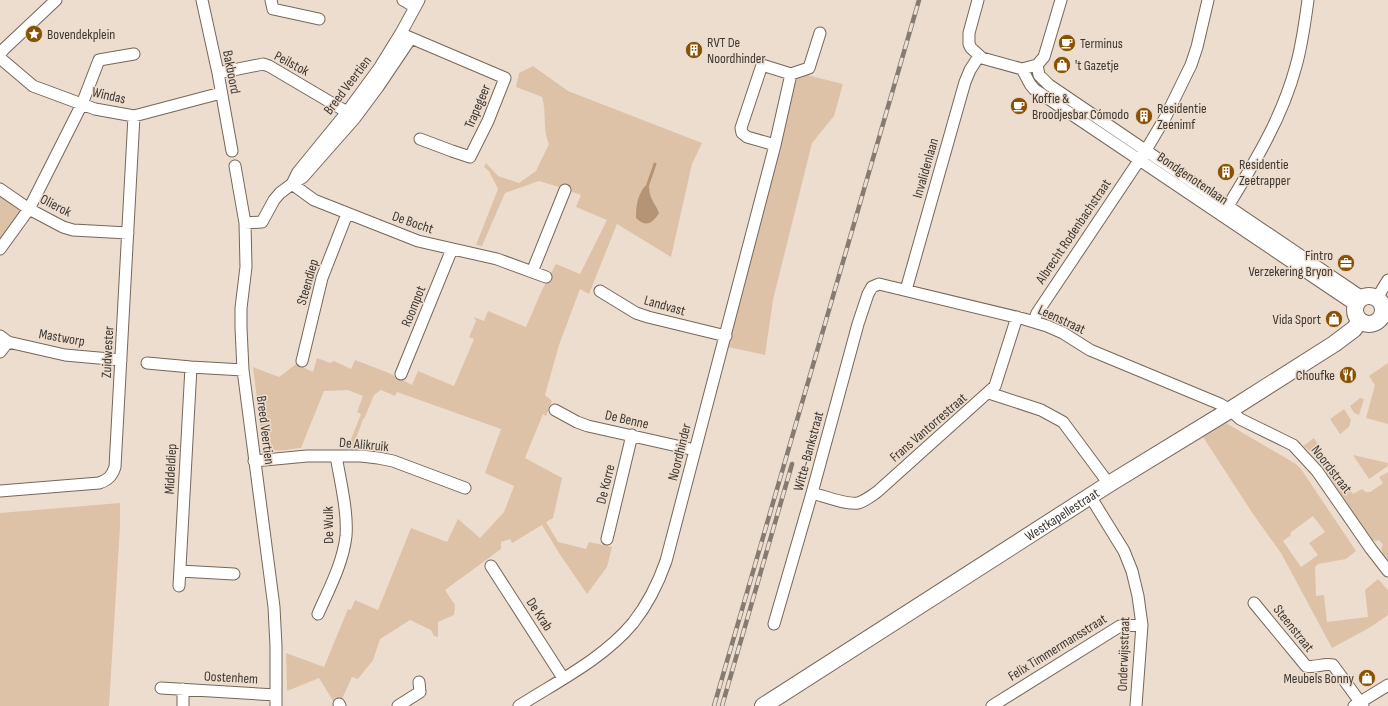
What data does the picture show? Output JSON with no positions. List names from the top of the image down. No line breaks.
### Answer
{"streets":{"street":["Peilstok","Bakboord","Breed Veertien","Windas","Trapegeer","Invalidenlaan","Bondgenotenlaan","Olierok","De Bocht","Albrecht Rodenbachstraat","Steendiep","Landvast","Roompot","Leenstraat","Mastworp","Zuidwester","De Benne","Frans Vantorrestraat","De Alikruik","Witte-Bankstraat","Noordhinder","Middeldiep","Noordstraat","De Korre","Westkapellestraat","De Wulk","De Krab","Steenstraat","Felix Timmermansstraat","Onderwijsstraat","Oostenhem"]},"crossings":[["Peilstok","Bakboord"],["Peilstok","Breed Veertien"],["Bakboord","Windas"],["Breed Veertien","Trapegeer"],["Breed Veertien","De Bocht"],["Breed Veertien","De Alikruik"],["Breed Veertien","Oostenhem"],["Windas","Zuidwester"],["Invalidenlaan","Leenstraat"],["Bondgenotenlaan","Albrecht Rodenbachstraat"],["Bondgenotenlaan","Westkapellestraat"],["Olierok","Zuidwester"],["De Bocht","Steendiep"],["De Bocht","Roompot"],["Albrecht Rodenbachstraat","Leenstraat"],["Landvast","Noordhinder"],["Leenstraat","Frans Vantorrestraat"],["Leenstraat","Witte-Bankstraat"],["Leenstraat","Noordstraat"],["Leenstraat","Westkapellestraat"],["Mastworp","Zuidwester"],["De Benne","Noordhinder"],["De Benne","De Korre"],["Frans Vantorrestraat","Witte-Bankstraat"],["De Alikruik","De Wulk"],["Noordhinder","De Krab"],["Noordstraat","Westkapellestraat"],["Westkapellestraat","Onderwijsstraat"],["Felix Timmermansstraat","Onderwijsstraat"]],"places":{"place":["Bovendekplein"],"cafe":["Terminus","Koffie & Broodjesbar Cómodo"],"building":["RVT De Noordhinder","Residentie Zeenimf","Residentie Zeetrapper"],"shop":["'t Gazetje","Vida Sport","Meubels Bonny"],"office":["Fintro Verzekering Bryon"],"restaurant":["Choufke"]}}
